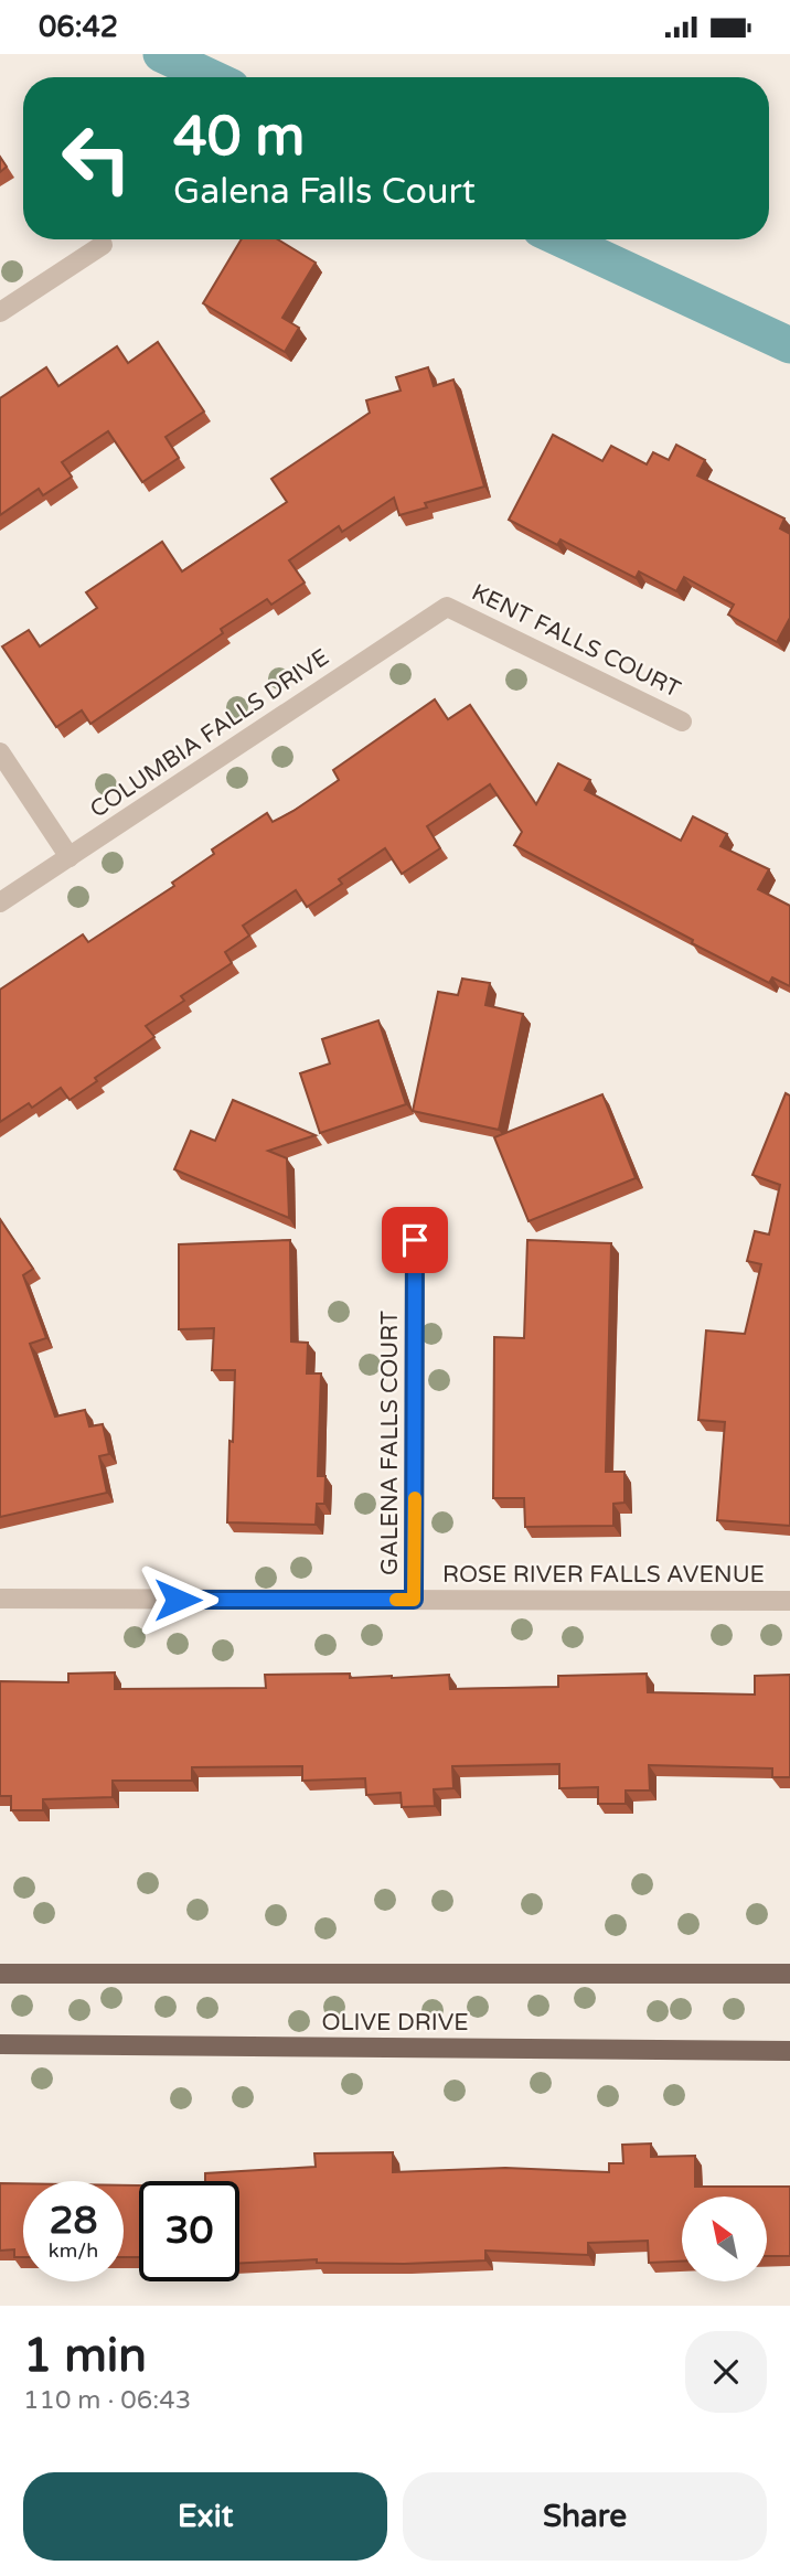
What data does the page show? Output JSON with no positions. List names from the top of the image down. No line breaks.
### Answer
{"streets":{"main road":["OLIVE DRIVE"],"street":["KENT FALLS COURT","COLUMBIA FALLS DRIVE","GALENA FALLS COURT","ROSE RIVER FALLS AVENUE"]},"crossings":[["KENT FALLS COURT","COLUMBIA FALLS DRIVE"],["GALENA FALLS COURT","ROSE RIVER FALLS AVENUE"]],"north":"top left","page":{"status":"06:42","turn":["40 m","Galena Falls Court"],"speed":"28 km/h","limit":"30","heading":["1 min","110 m · 06:43"],"buttons":["Exit","Share"]}}
